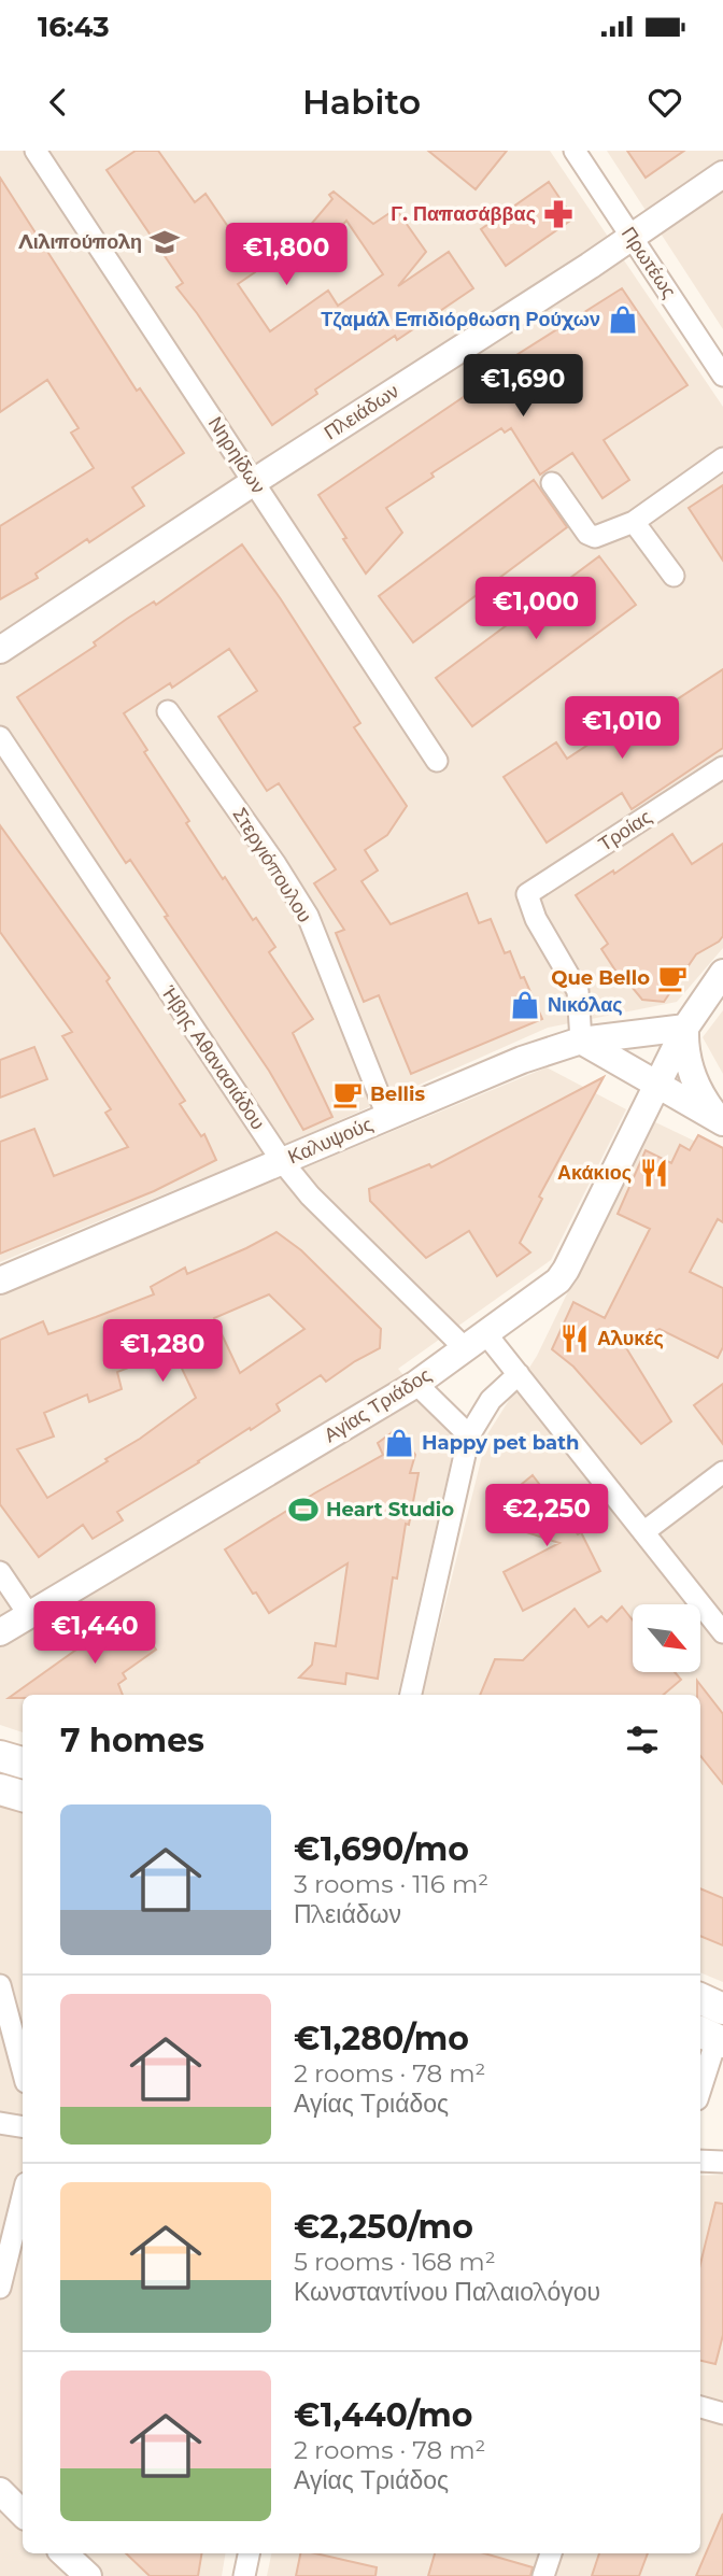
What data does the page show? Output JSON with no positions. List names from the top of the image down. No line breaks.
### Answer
{"streets":{"street":["Πρωτέως","Πλειάδων","Νηρηίδων","Τροίας","Στεργιόπουλου","Ήβης Αθανασιάδου","Καλυψούς","Αγίας Τριάδος"]},"crossings":[["Πρωτέως","Πλειάδων"],["Πλειάδων","Νηρηίδων"],["Τροίας","Καλυψούς"],["Στεργιόπουλου","Καλυψούς"],["Ήβης Αθανασιάδου","Καλυψούς"],["Ήβης Αθανασιάδου","Αγίας Τριάδος"],["Καλυψούς","Αγίας Τριάδος"]],"places":{"pharmacy":["Γ. Παπασάββας"],"school or university":["Λιλιπούπολη"],"shop":["Τζαμάλ Επιδιόρθωση Ρούχων","Νικόλας","Happy pet bath"],"cafe":["Que Bello","Bellis"],"restaurant":["Ακάκιος","Αλυκές"],"sports":["Heart Studio"]},"north":"bottom right","page":{"status":"16:43","header":"Habito","price":["€1,800","€1,690","€1,000","€1,010","€1,280","€2,250","€1,440"],"heading":"7 homes","list":[{"name":"€1,690/mo","note":"3 rooms · 116 m² · Πλειάδων"},{"name":"€1,280/mo","note":"2 rooms · 78 m² · Αγίας Τριάδος"},{"name":"€2,250/mo","note":"5 rooms · 168 m² · Κωνσταντίνου Παλαιολόγου"},{"name":"€1,440/mo","note":"2 rooms · 78 m² · Αγίας Τριάδος"}]}}
